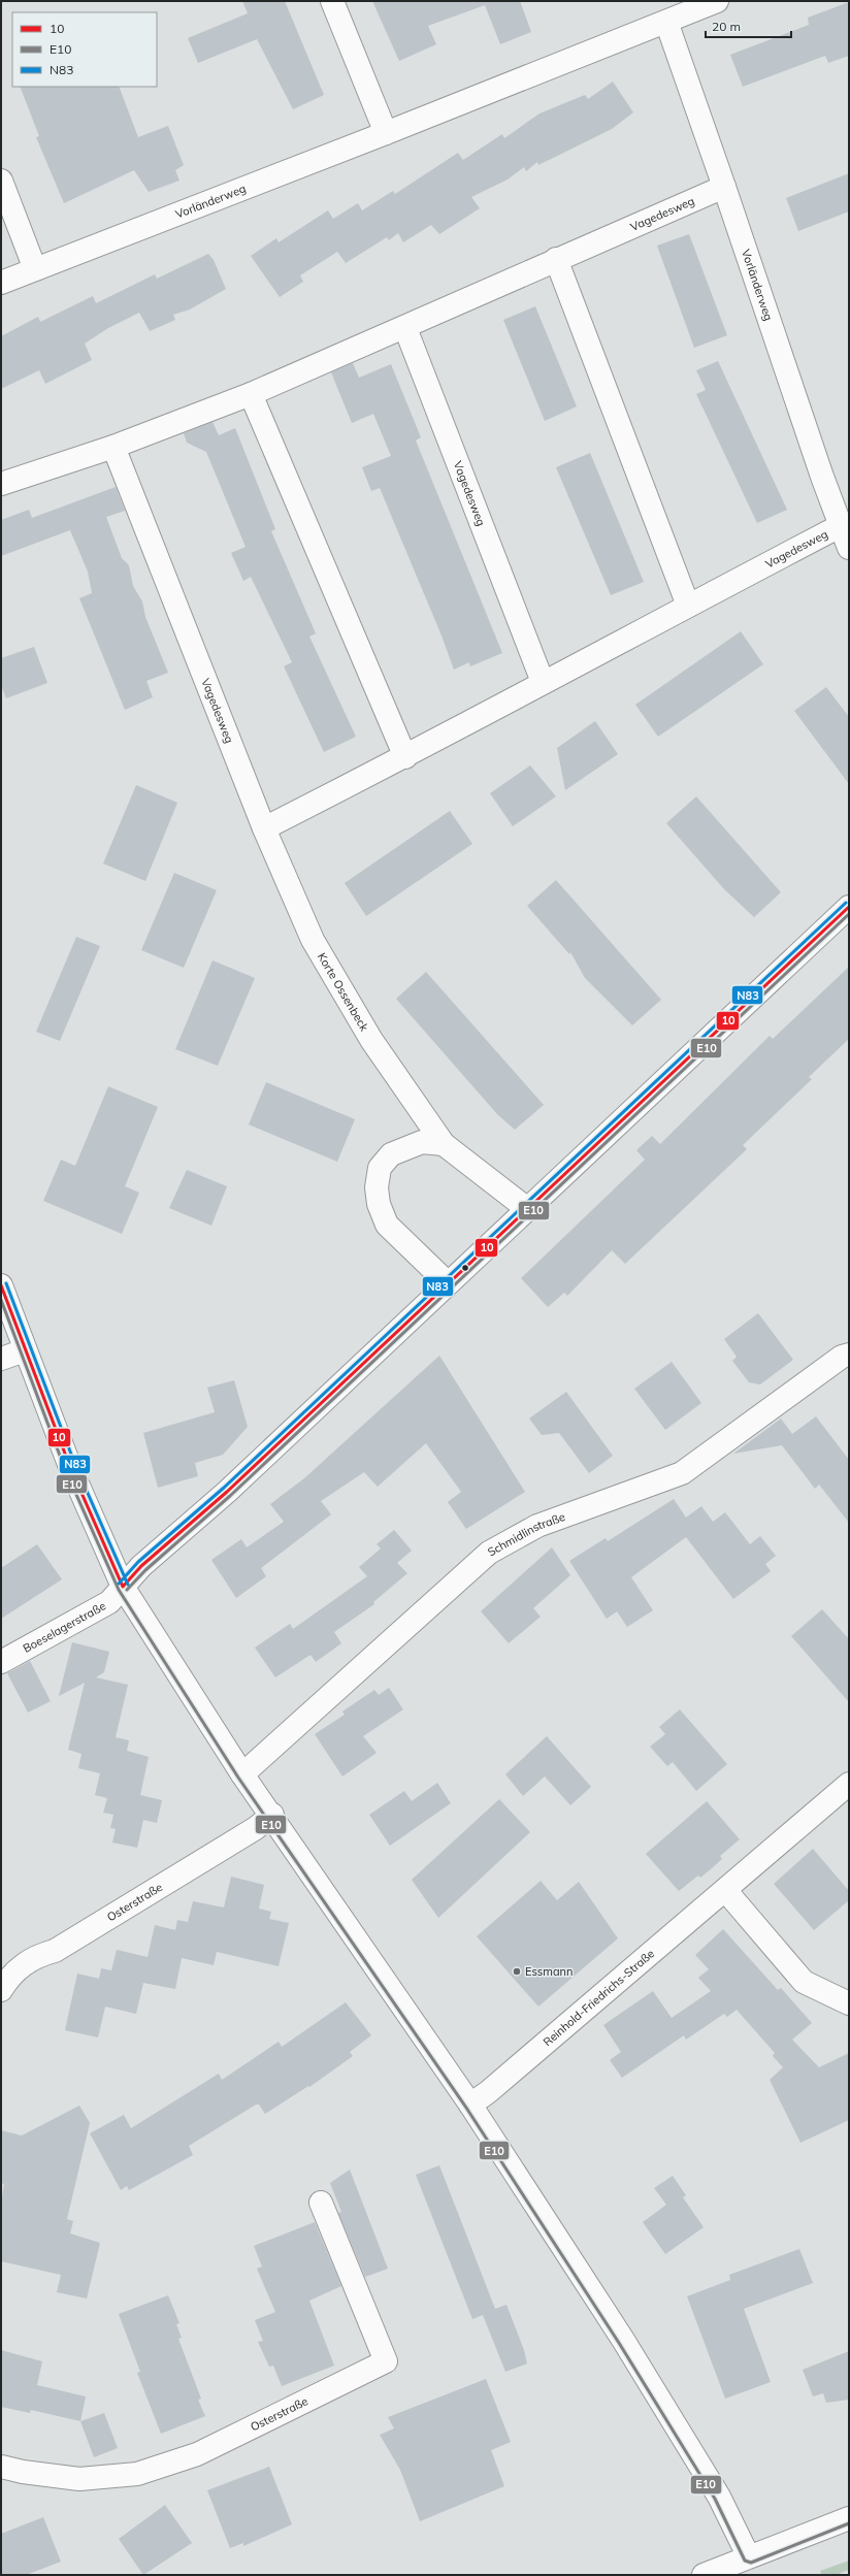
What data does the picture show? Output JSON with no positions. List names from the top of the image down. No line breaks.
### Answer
{"streets":{"street":["Vorländerweg","Vagedesweg","Korte Ossenbeck","Schmidlinstraße","Boeselagerstraße","Osterstraße","Reinhold-Friedrichs-Straße"]},"crossings":[["Vorländerweg","Vagedesweg"],["Vagedesweg","Korte Ossenbeck"],["Korte Ossenbeck","Boeselagerstraße"]],"places":["Essmann"],"lines":["transit line N83","transit line 10","transit line E10"],"legend":["10","E10","N83"],"scale_bar":"20 m"}
